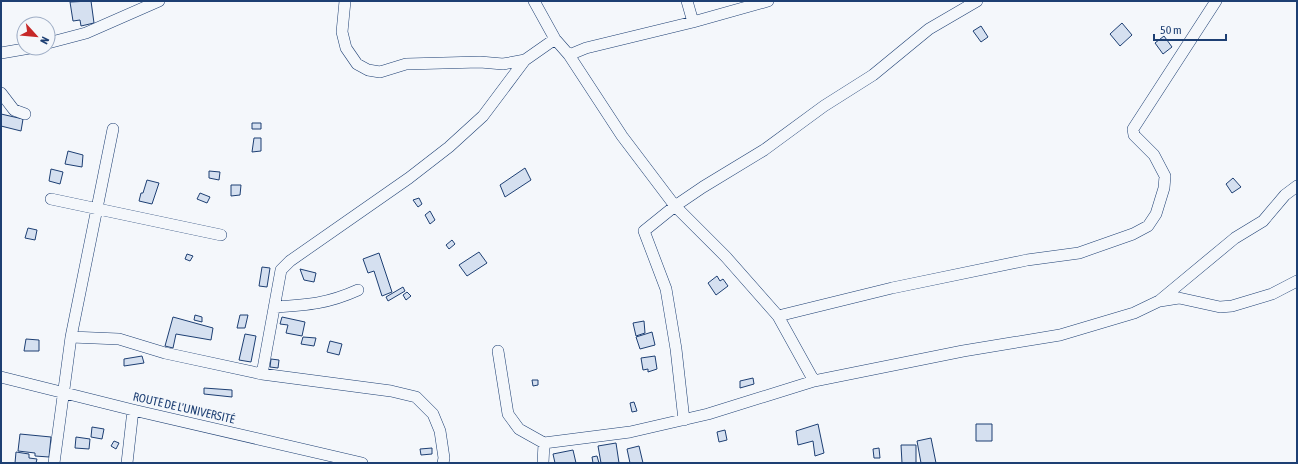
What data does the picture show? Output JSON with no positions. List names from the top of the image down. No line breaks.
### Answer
{"streets":{"street":["ROUTE DE L'UNIVERSITÉ"]},"scale_bar":"50 m","north":"bottom right"}
